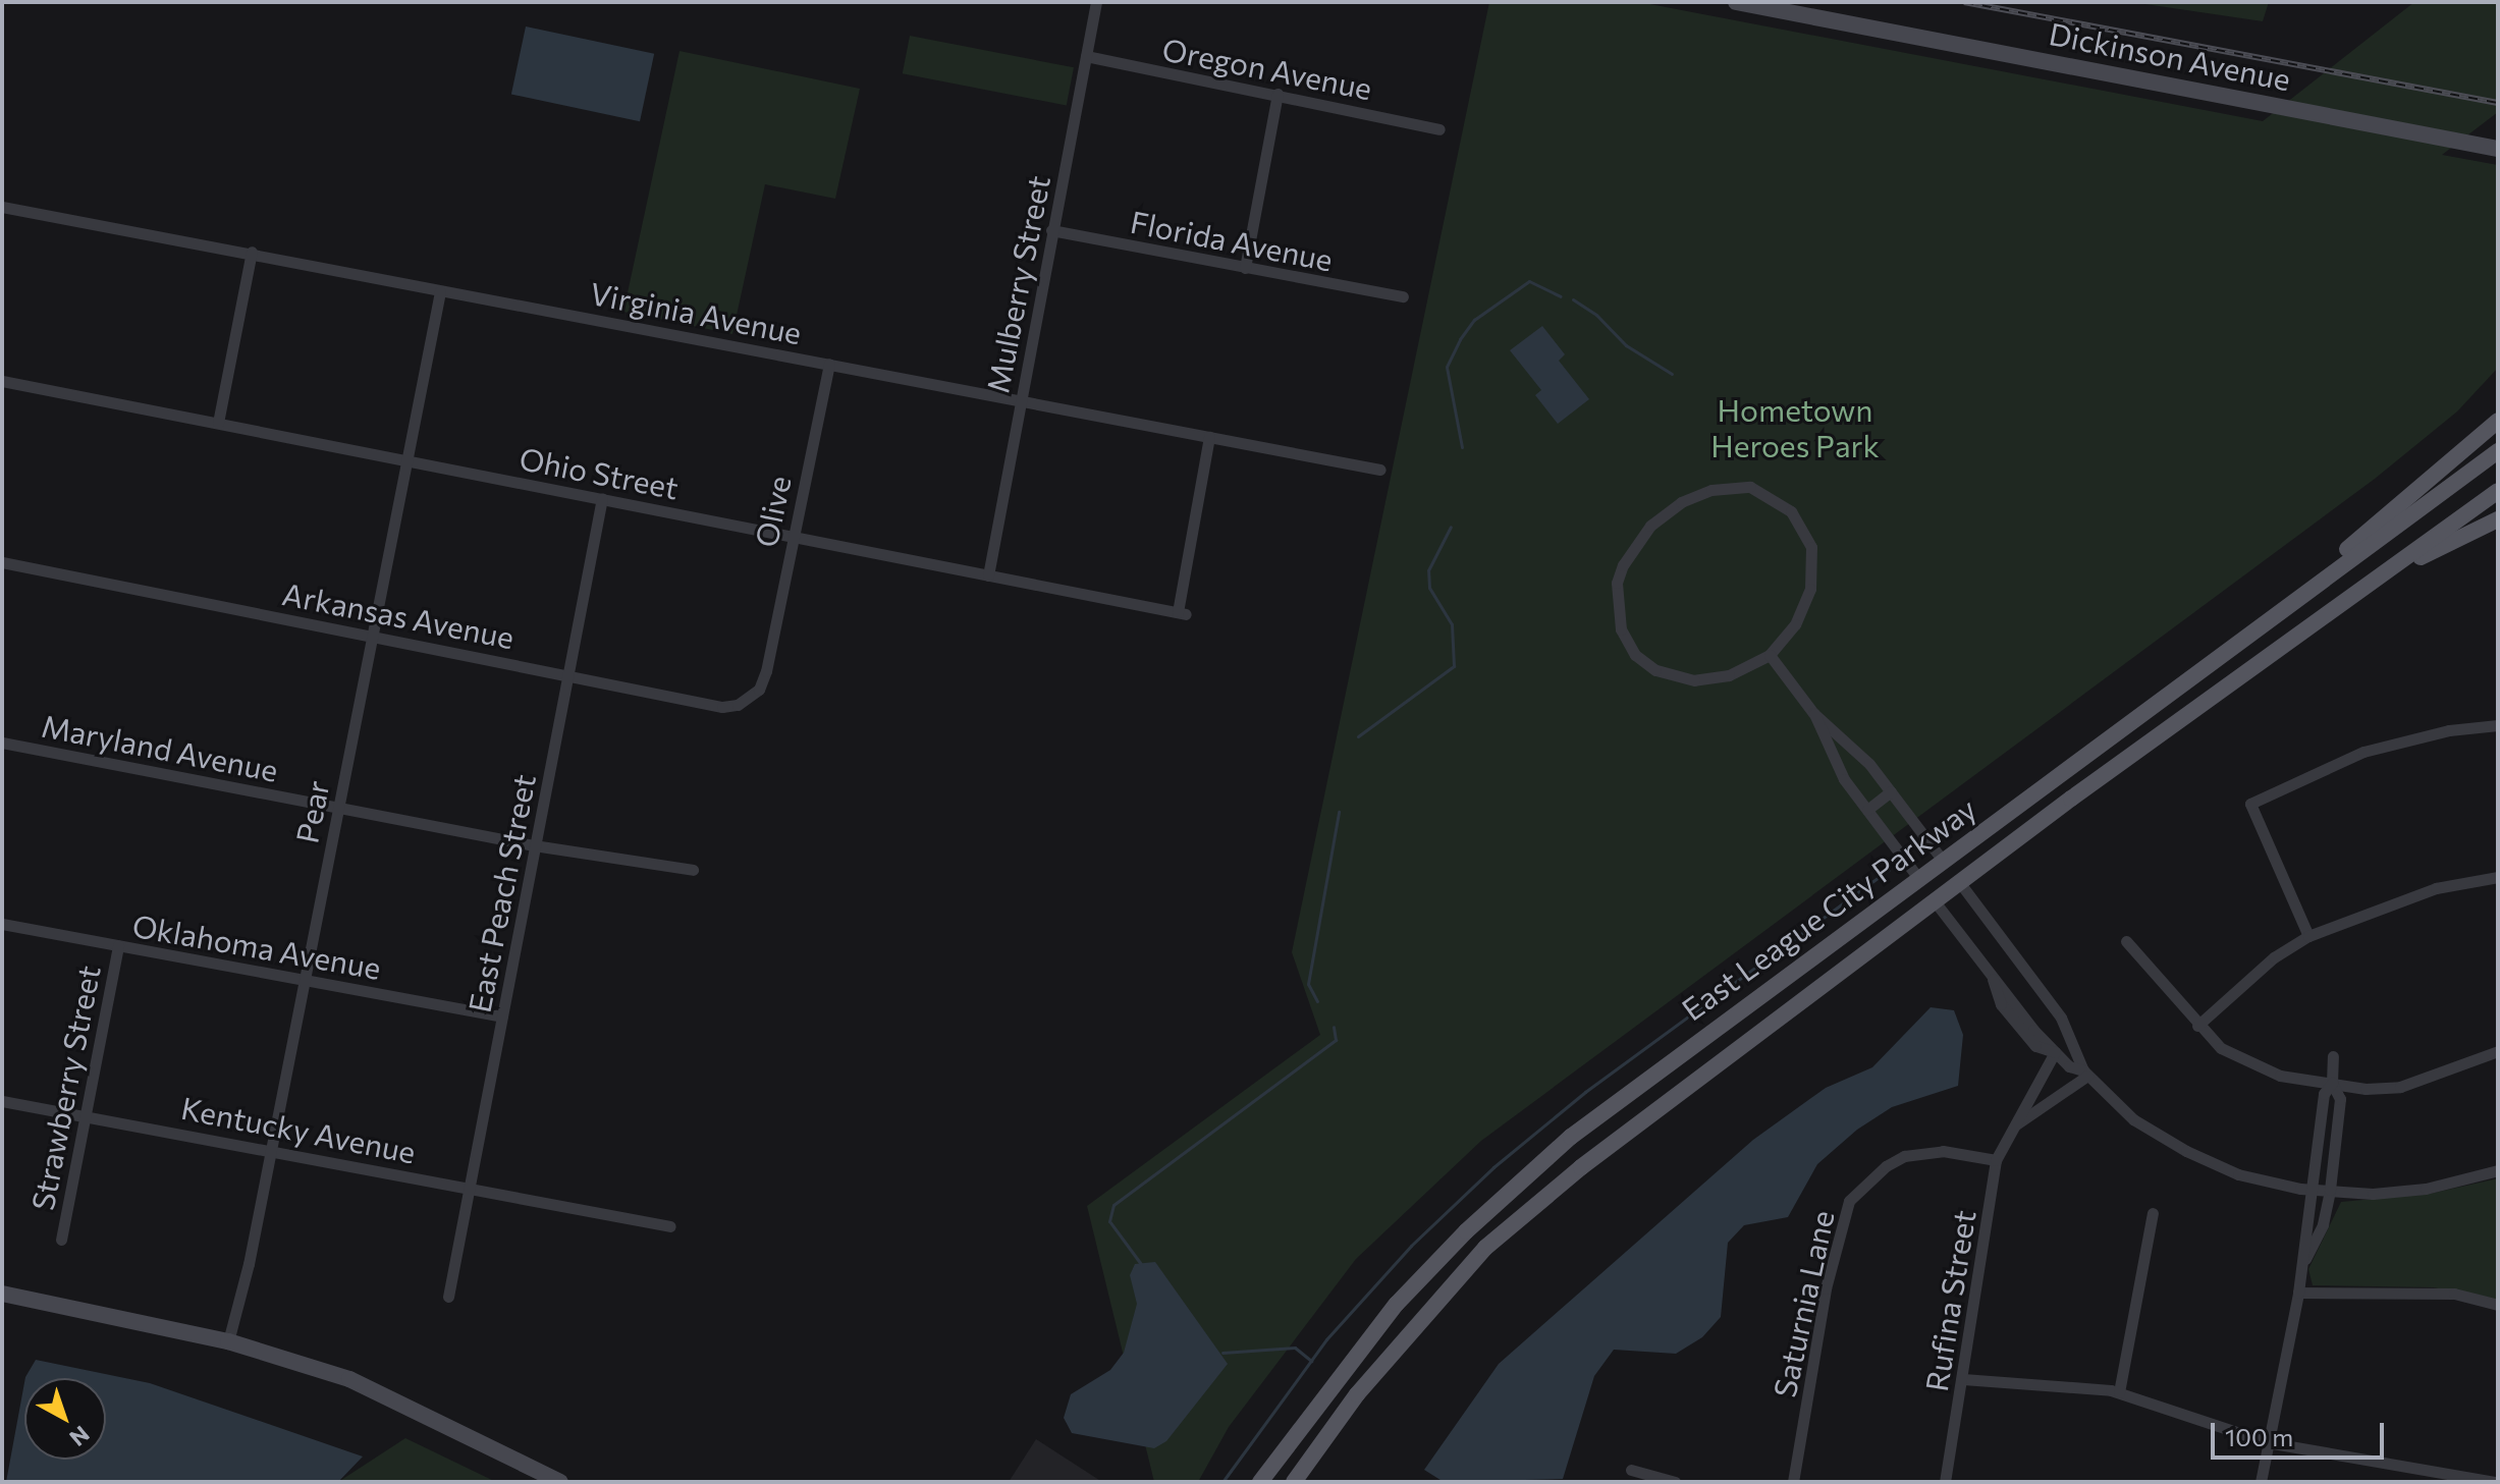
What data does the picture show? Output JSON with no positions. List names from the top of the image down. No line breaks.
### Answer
{"streets":{"main road":["East League City Parkway"],"street":["Dickinson Avenue","Oregon Avenue","Florida Avenue","Mulberry Street","Virginia Avenue","Ohio Street","Olive","Arkansas Avenue","Maryland Avenue","Pear","East Peach Street","Oklahoma Avenue","Strawberry Street","Kentucky Avenue","Rufina Street","Saturnia Lane"]},"crossings":[["Oregon Avenue","Mulberry Street"],["Florida Avenue","Mulberry Street"],["Mulberry Street","Virginia Avenue"],["Mulberry Street","Ohio Street"],["Virginia Avenue","Ohio Street"],["Virginia Avenue","Olive"],["Virginia Avenue","Pear"],["Ohio Street","Olive"],["Ohio Street","Pear"],["Ohio Street","East Peach Street"],["Olive","Arkansas Avenue"],["Arkansas Avenue","Pear"],["Arkansas Avenue","East Peach Street"],["Maryland Avenue","Pear"],["Maryland Avenue","East Peach Street"],["Pear","Oklahoma Avenue"],["Pear","Kentucky Avenue"],["East Peach Street","Oklahoma Avenue"],["East Peach Street","Kentucky Avenue"],["Oklahoma Avenue","Strawberry Street"],["Strawberry Street","Kentucky Avenue"],["Rufina Street","Saturnia Lane"]],"parks":["Hometown Heroes Park"],"scale_bar":"100 m","north":"bottom right"}
